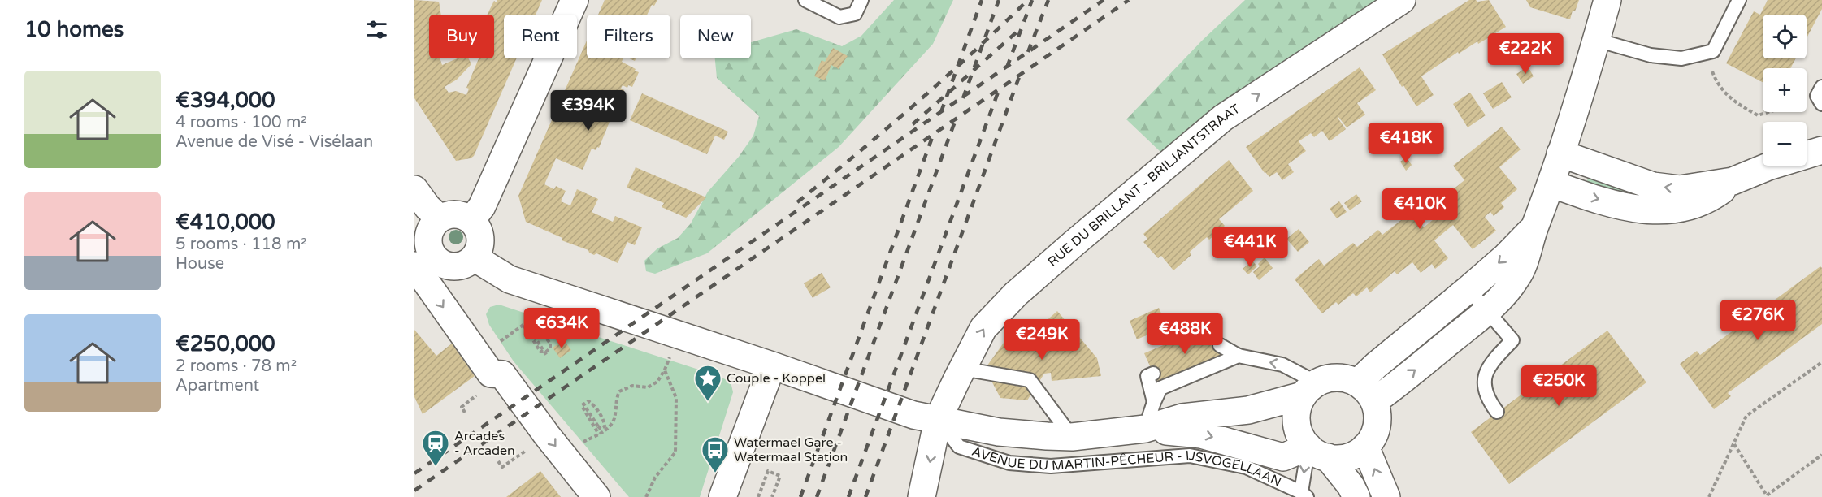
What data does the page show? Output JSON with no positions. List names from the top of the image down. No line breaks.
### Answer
{"streets":{"street":["RUE DU BRILLANT - BRILJANTSTRAAT","AVENUE DU MARTIN-PÊCHEUR - IJSVOGELLAAN"]},"crossings":[["RUE DU BRILLANT - BRILJANTSTRAAT","AVENUE DU MARTIN-PÊCHEUR - IJSVOGELLAAN"]],"places":{"place":["Couple - Koppel"],"station":["Arcades - Arcaden"],"bus stop":["Watermael Gare - Watermaal Station"]},"page":{"heading":"10 homes","map_buttons":["+","−"],"chip":["Buy","Rent","Filters","New"],"price":["€222K","€394K","€418K","€410K","€441K","€276K","€634K","€488K","€249K","€250K"],"list":[{"name":"€394,000","note":"4 rooms · 100 m² · Avenue de Visé - Visélaan"},{"name":"€410,000","note":"5 rooms · 118 m² · House"},{"name":"€250,000","note":"2 rooms · 78 m² · Apartment"}]}}
